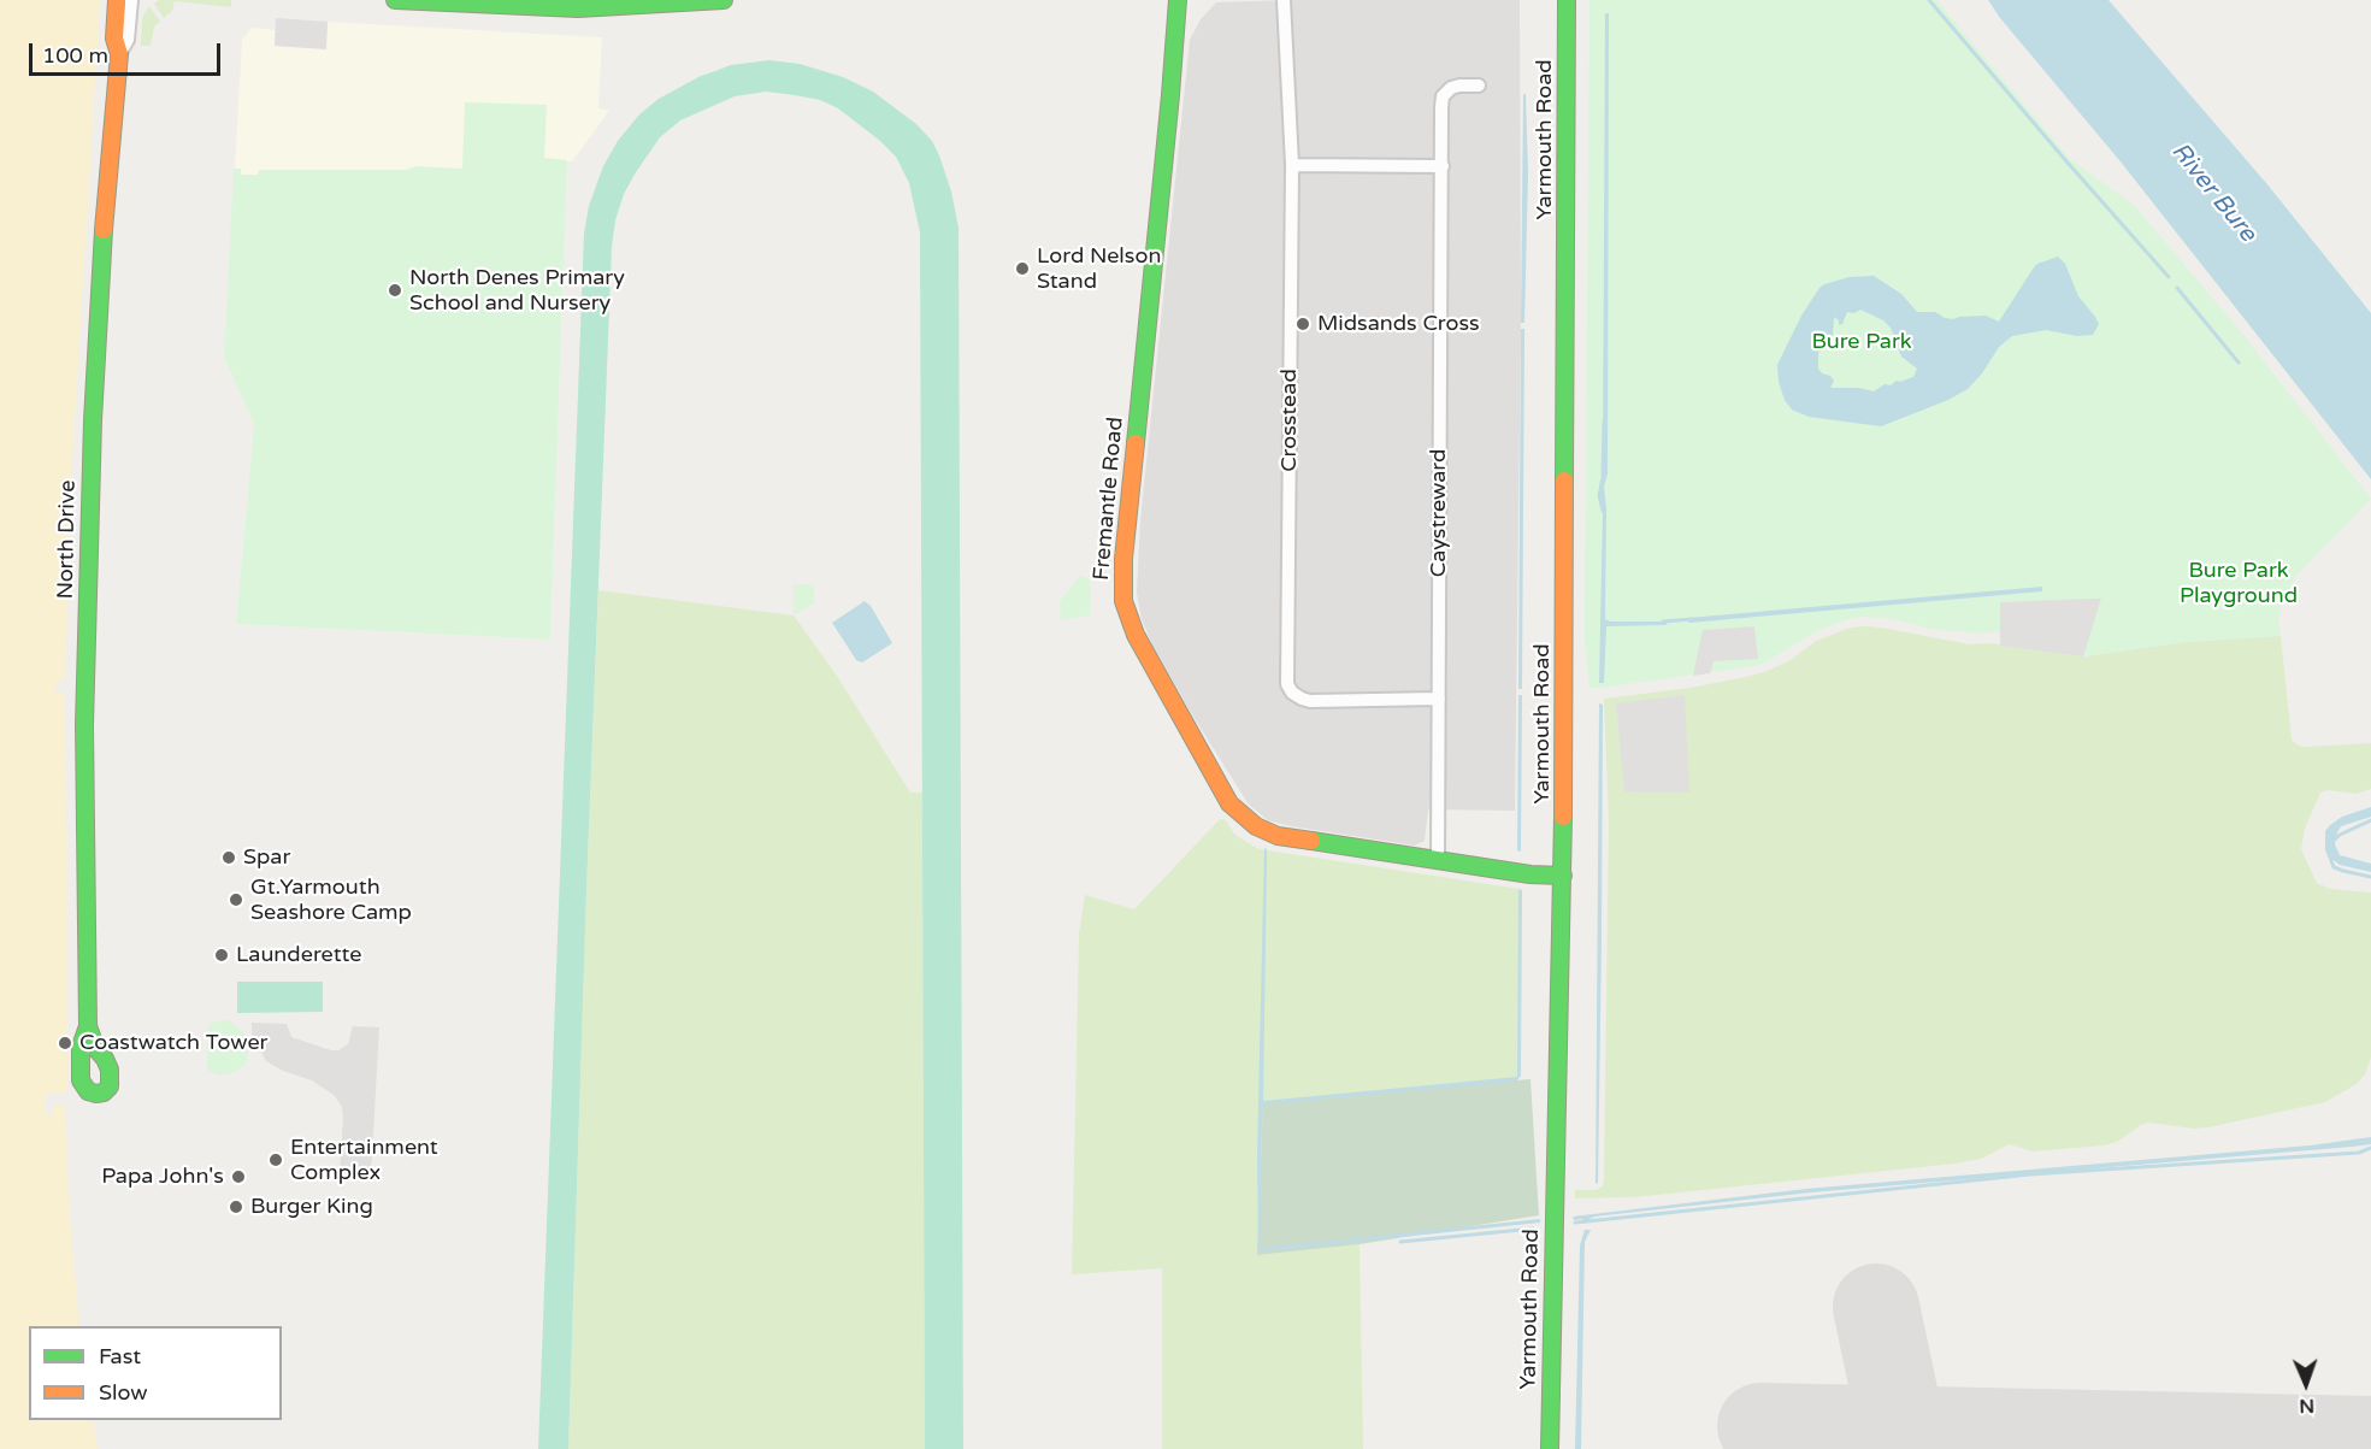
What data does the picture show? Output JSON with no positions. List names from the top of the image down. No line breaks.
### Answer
{"streets":{"street":["Yarmouth Road","Crosstead","Fremantle Road","Caystreward","North Drive"]},"crossings":[["Yarmouth Road","Fremantle Road"],["Crosstead","Caystreward"],["Fremantle Road","Caystreward"]],"water":["River Bure"],"parks":["Bure Park","Bure Park Playground"],"places":["Lord Nelson Stand","North Denes Primary School and Nursery","Midsands Cross","Spar","Gt.Yarmouth Seashore Camp","Launderette","Coastwatch Tower","Entertainment Complex","Papa John's","Burger King"],"legend":["Fast","Slow"],"scale_bar":"100 m","north":"bottom"}
